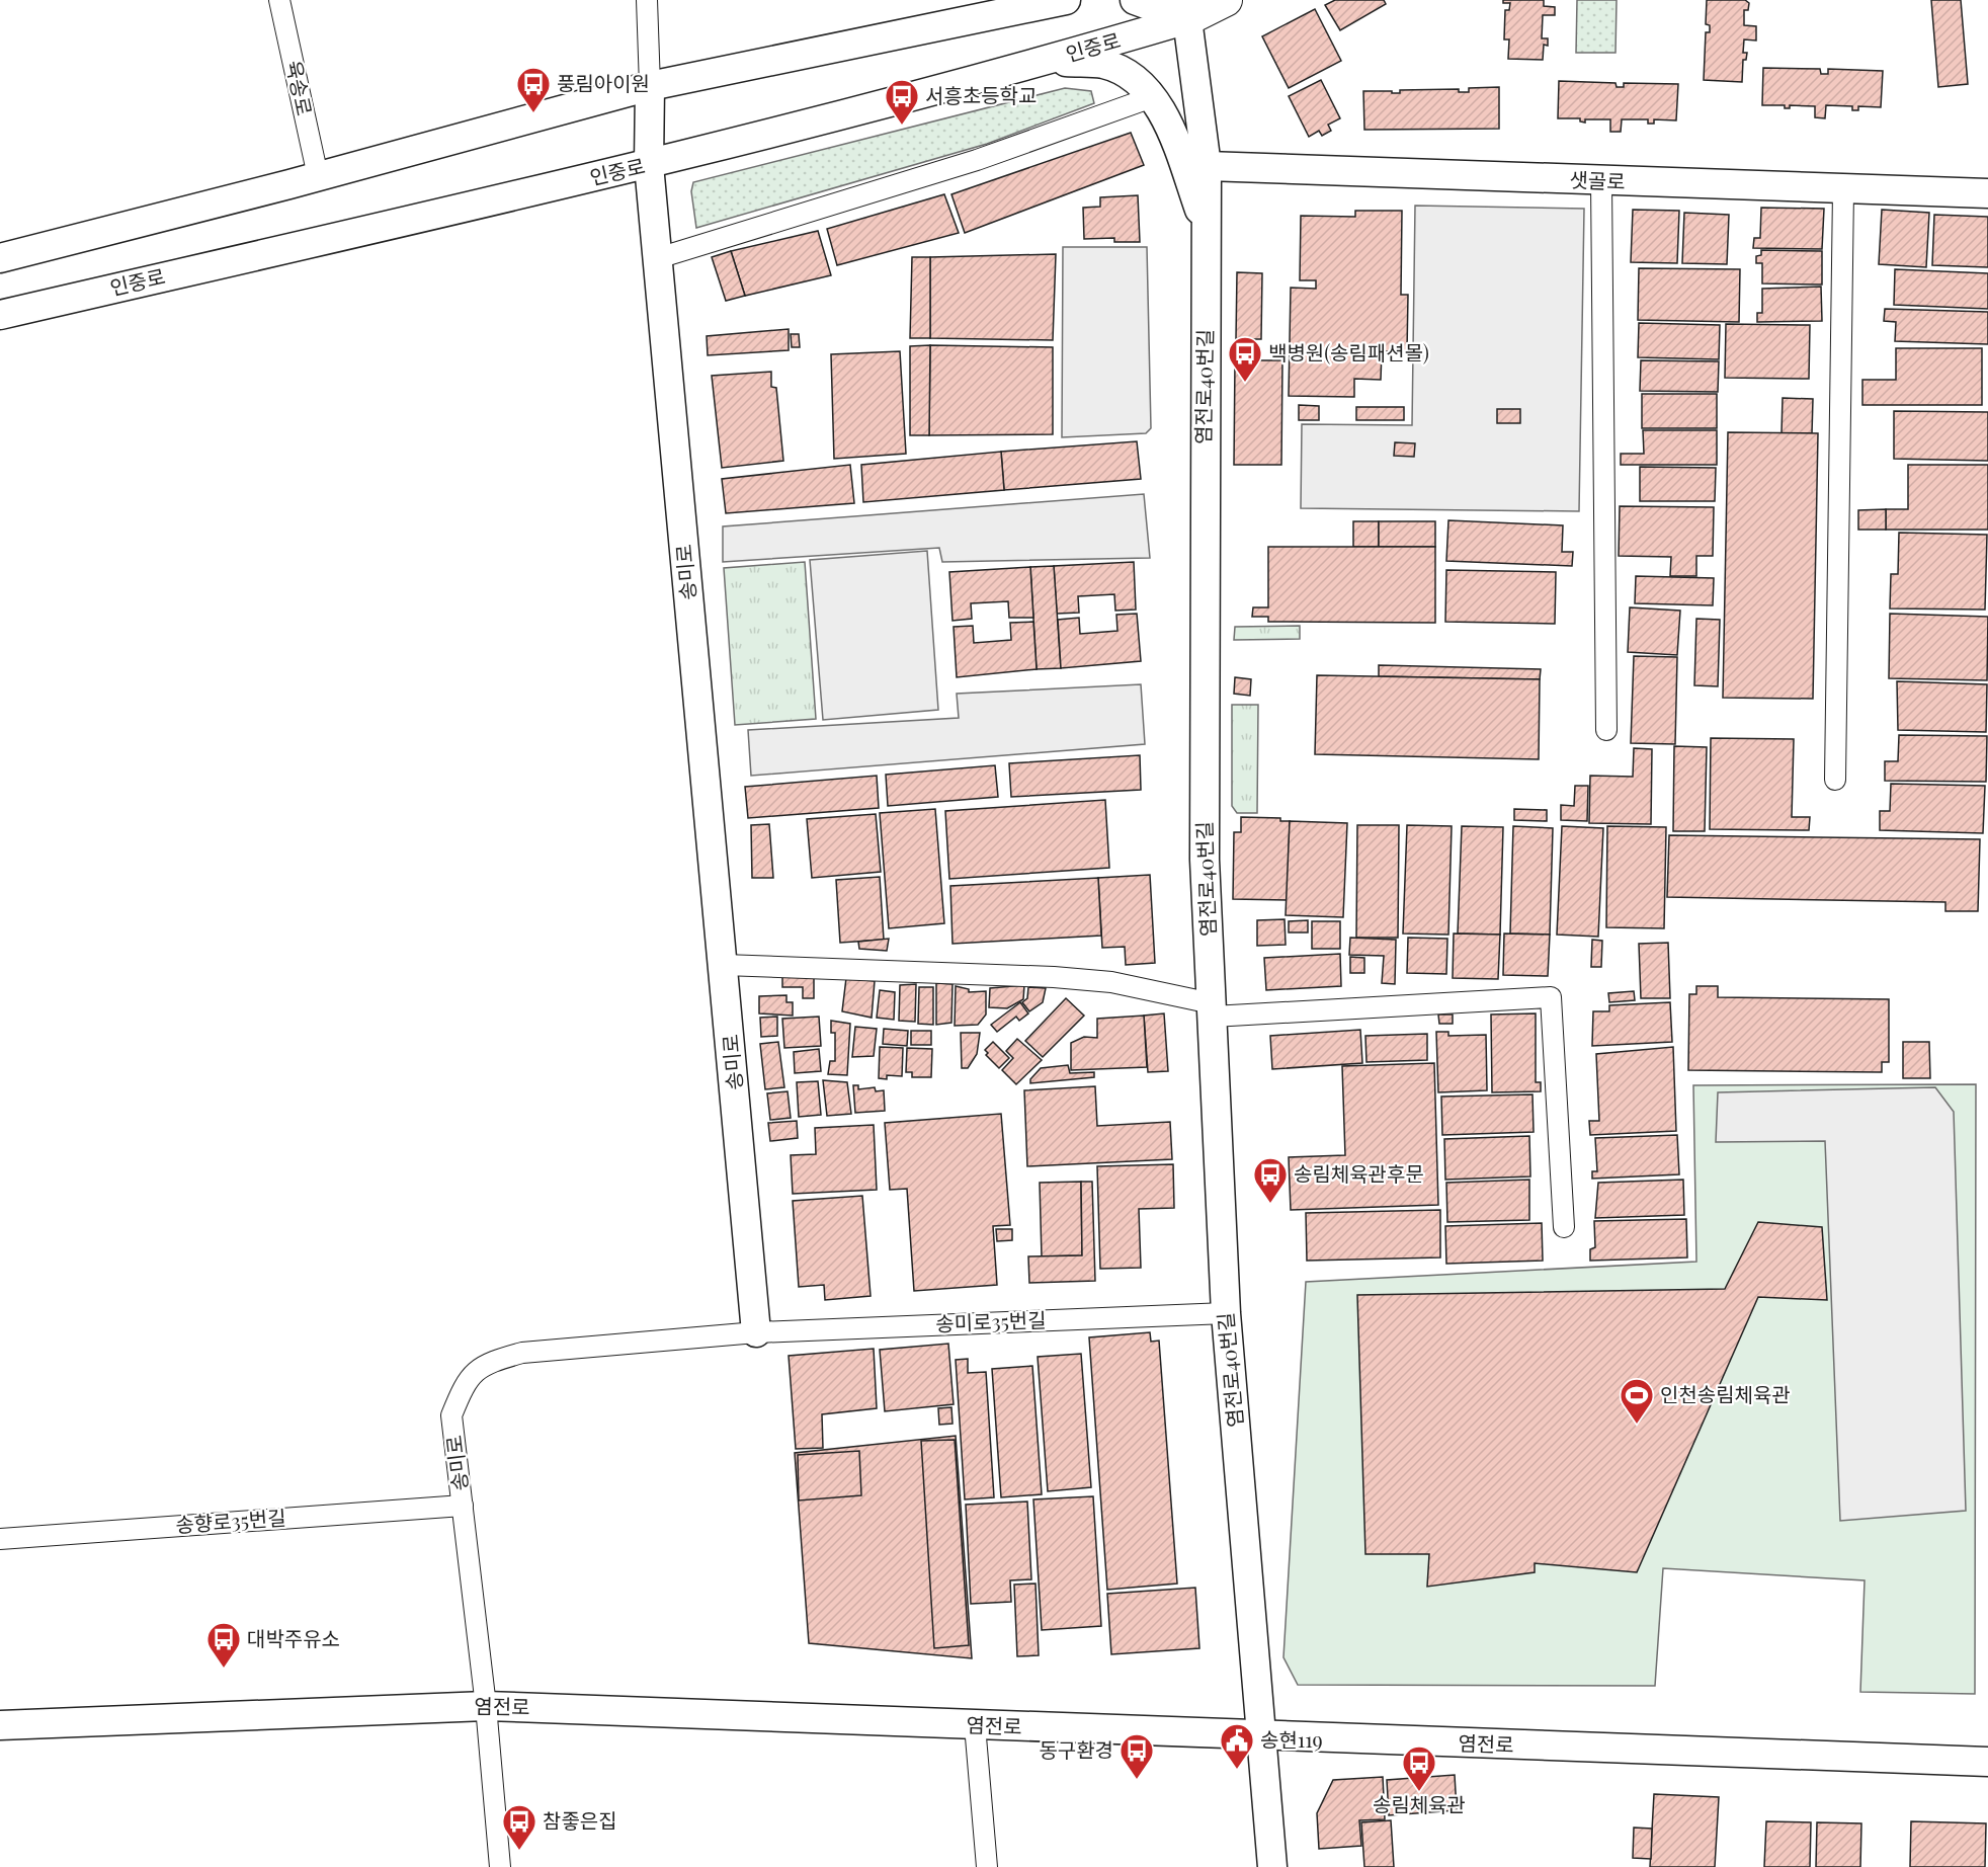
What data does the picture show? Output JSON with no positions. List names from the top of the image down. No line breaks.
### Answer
{"streets":{"main road":["인중로"],"street":["육송로","샛골로","염전로40번길","송미로","송미로35번길","송향로35번길","염전로"]},"crossings":[["인중로","염전로40번길"],["인중로","송미로"],["샛골로","염전로40번길"],["염전로40번길","송미로35번길"],["염전로40번길","염전로"],["송미로","송미로35번길"],["송미로","송향로35번길"],["송미로","염전로"]],"places":{"bus stop":["풍림아이원","서흥초등학교","백병원(송림패션몰)","송림체육관후문","대박주유소","동구환경","송림체육관","참좋은집"],"sports":["인천송림체육관"],"public building":["송현119"]}}
